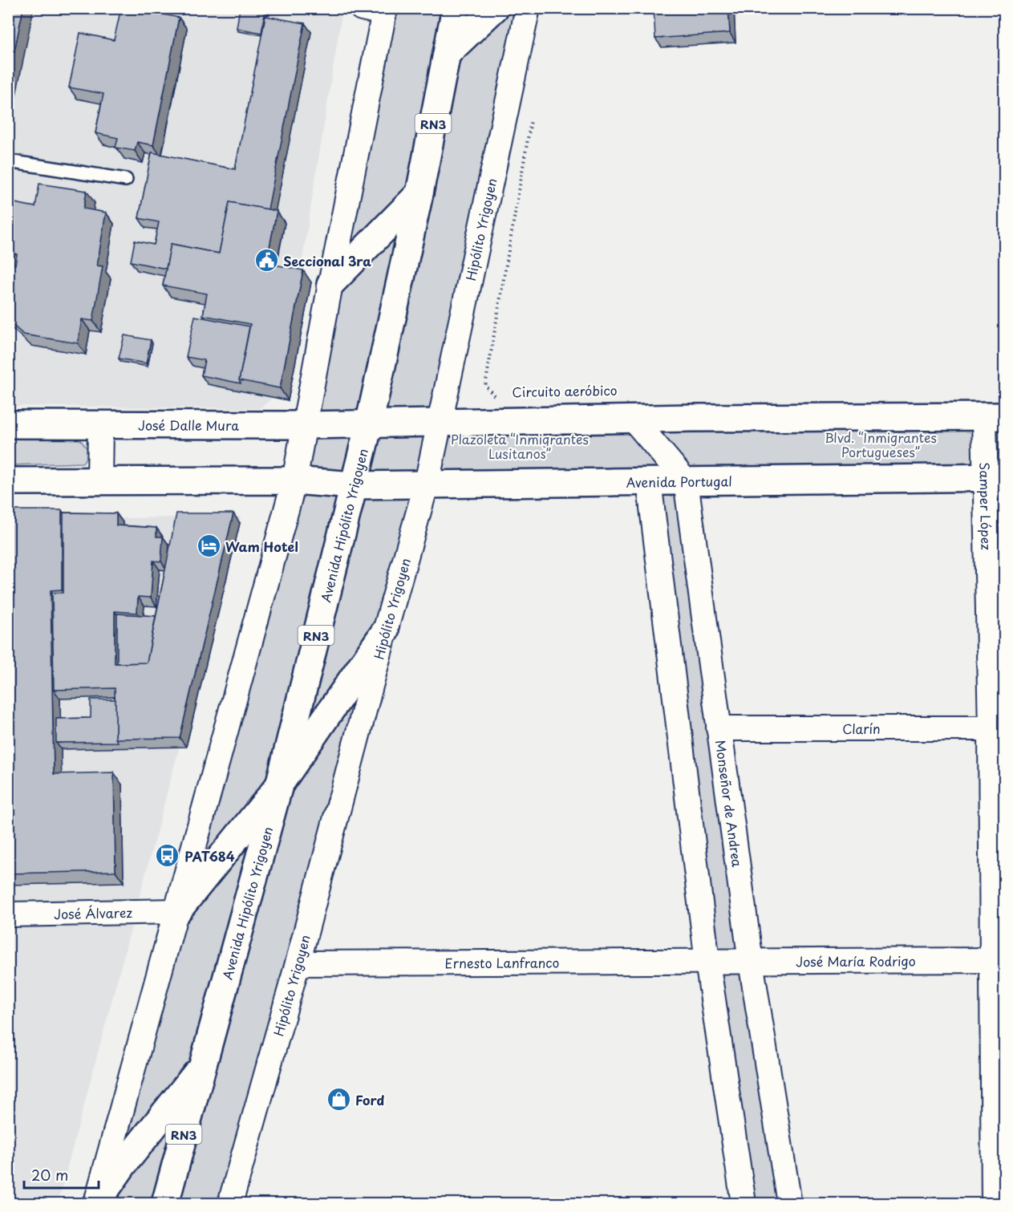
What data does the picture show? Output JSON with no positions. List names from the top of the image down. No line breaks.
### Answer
{"streets":{"main road":["RN3","José Dalle Mura","Avenida Portugal","Avenida Hipólito Yrigoyen"],"street":["Hipólito Yrigoyen","Samper López","Clarín","Monseñor de Andrea","José Álvarez","José María Rodrigo","Ernesto Lanfranco"],"path":["Circuito aeróbico"]},"crossings":[["Hipólito Yrigoyen","Avenida Portugal"],["Hipólito Yrigoyen","Ernesto Lanfranco"],["José Dalle Mura","Avenida Hipólito Yrigoyen"],["Avenida Portugal","Samper López"],["Avenida Portugal","Avenida Hipólito Yrigoyen"],["Avenida Portugal","Monseñor de Andrea"],["Samper López","Clarín"],["Samper López","José María Rodrigo"],["Clarín","Monseñor de Andrea"],["Monseñor de Andrea","José María Rodrigo"],["José María Rodrigo","Ernesto Lanfranco"]],"parks":["Blvd. “Inmigrantes Portugueses”","Plazoleta “Inmigrantes Lusitanos”"],"places":{"public building":["Seccional 3ra"],"hotel":["Wam Hotel"],"bus stop":["PAT684"],"shop":["Ford"]},"scale_bar":"20 m"}
